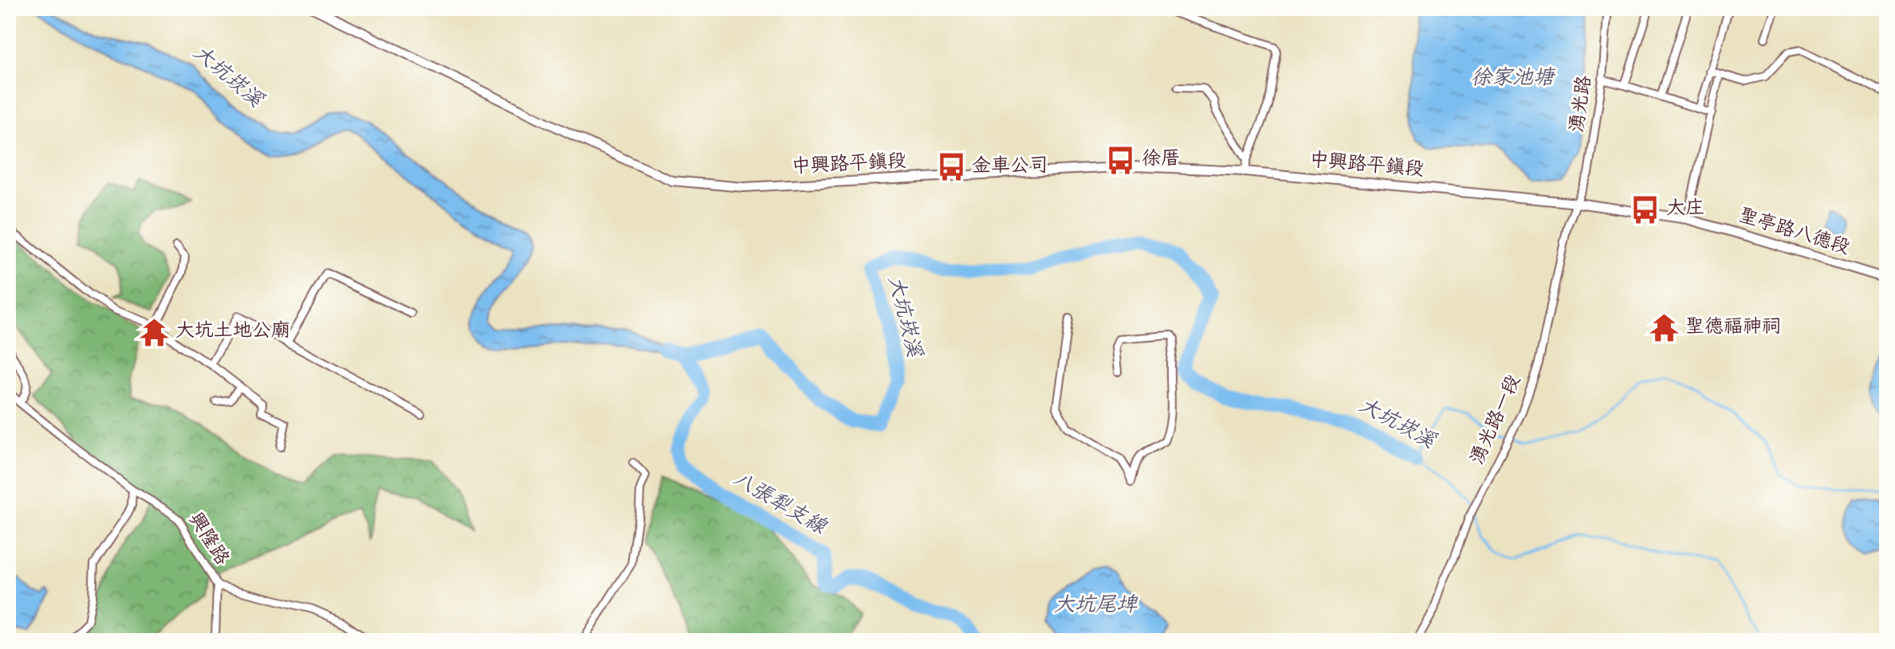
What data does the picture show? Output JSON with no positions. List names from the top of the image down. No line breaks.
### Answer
{"streets":{"street":["湧光路","中興路平鎮段","聖亭路八德段","湧光路一段","興隆路"]},"crossings":[["湧光路","中興路平鎮段"],["湧光路","聖亭路八德段"],["湧光路","湧光路一段"],["中興路平鎮段","聖亭路八德段"],["中興路平鎮段","湧光路一段"],["聖亭路八德段","湧光路一段"]],"water":["大坑崁溪","徐家池塘","八張犁支線","大坑尾埤"],"places":{"bus stop":["徐厝","金車公司","大庄"],"temple":["聖德福神祠","大坑土地公廟"]}}
